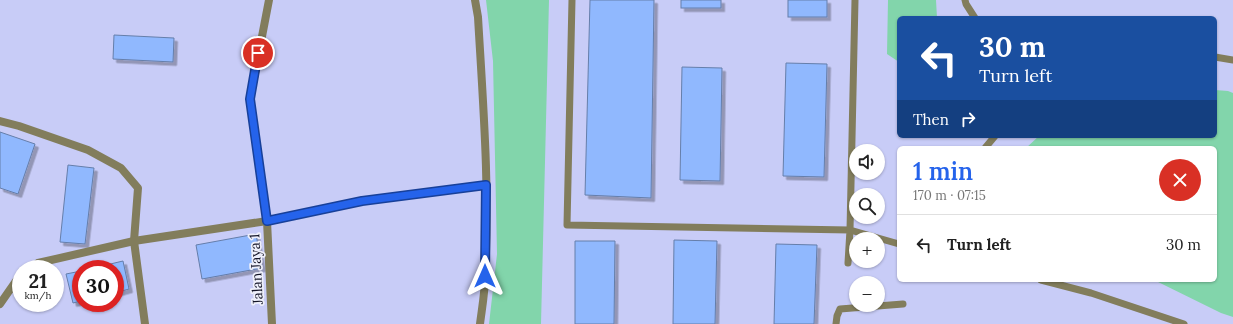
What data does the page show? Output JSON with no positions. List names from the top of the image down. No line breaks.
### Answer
{"streets":{"street":["Jalan Jaya 1"]},"page":{"turn":["30 m","Turn left"],"then":"Then","map_buttons":["+","−"],"heading":["1 min","170 m · 07:15"],"list":[{"name":"Turn left","value":"30 m"}],"speed":"21 km/h","limit":"30"}}
